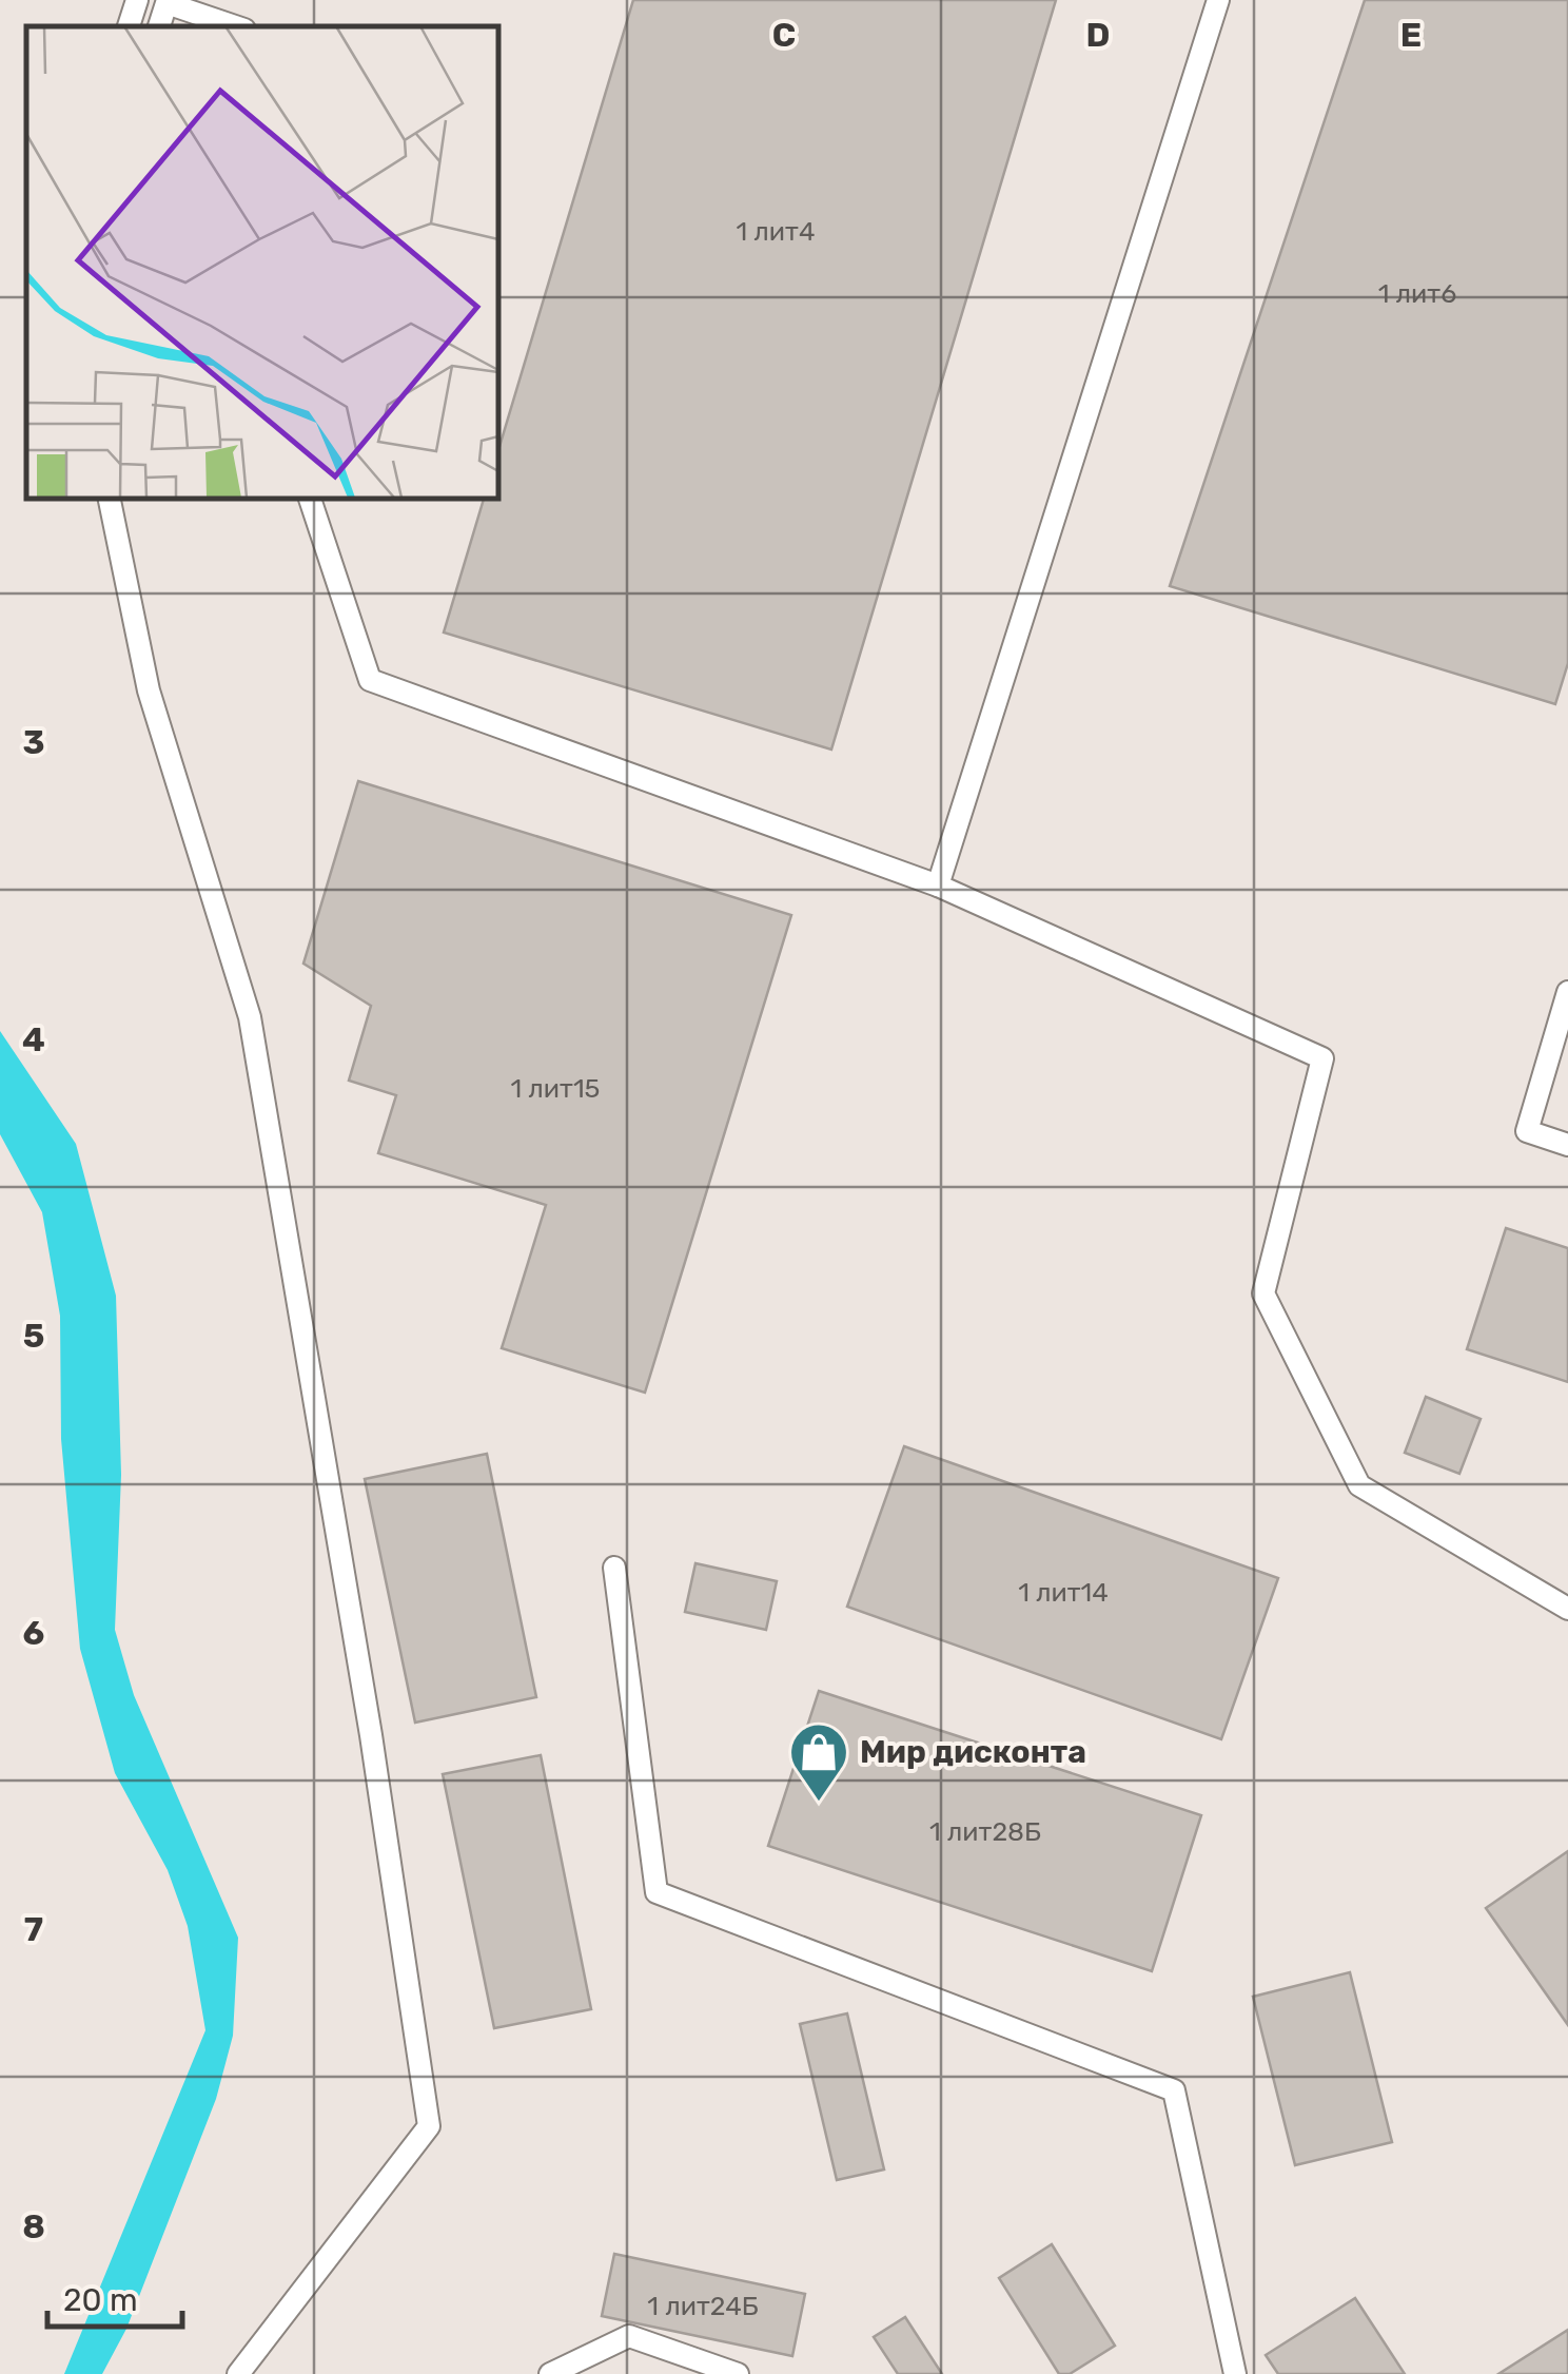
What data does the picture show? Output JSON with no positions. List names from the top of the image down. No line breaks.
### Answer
{"places":{"shop":["Мир дисконта"]},"house_numbers":["1 лит4","1 лит6","1 лит15","1 лит14","1 лит28Б","1 лит24Б"],"scale_bar":"20 m","grid":{"columns":["C","D","E"],"rows":["3","4","5","6","7","8"]}}
